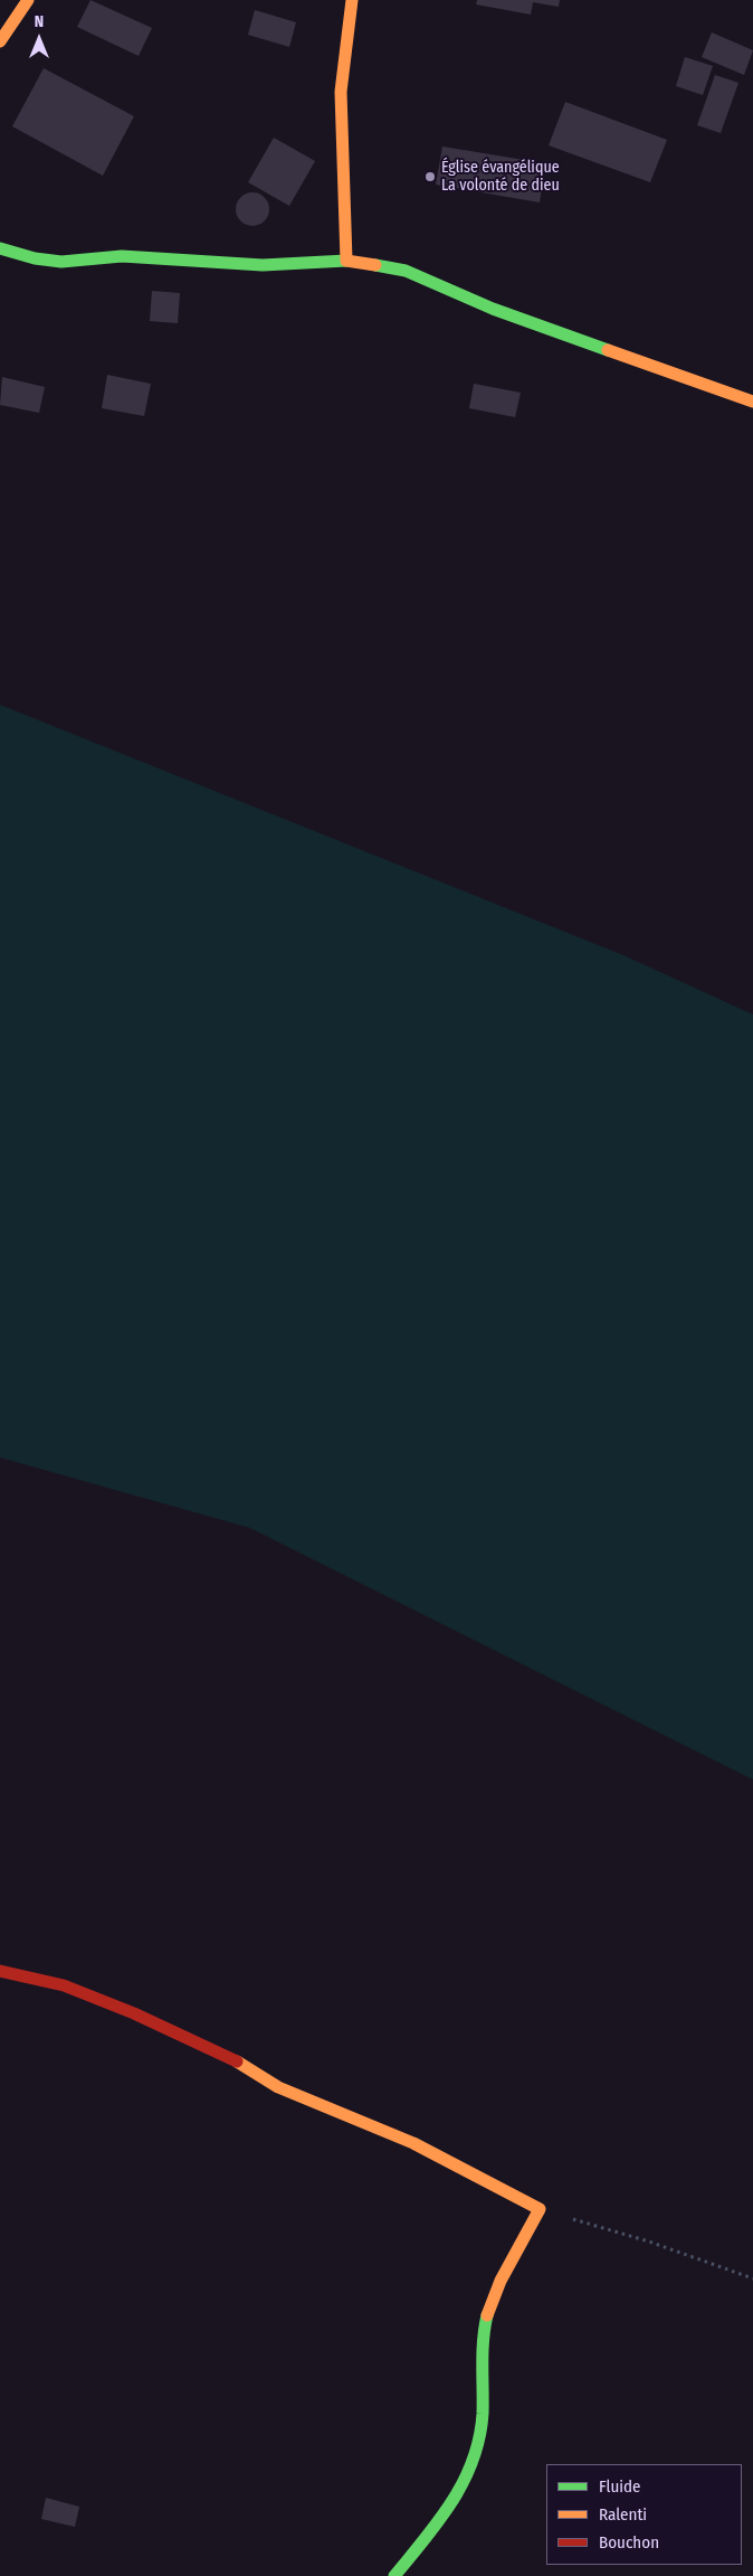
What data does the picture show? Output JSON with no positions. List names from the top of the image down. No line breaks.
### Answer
{"places":["Église évangélique La volonté de dieu"],"legend":["Fluide","Ralenti","Bouchon"],"north":"top"}
